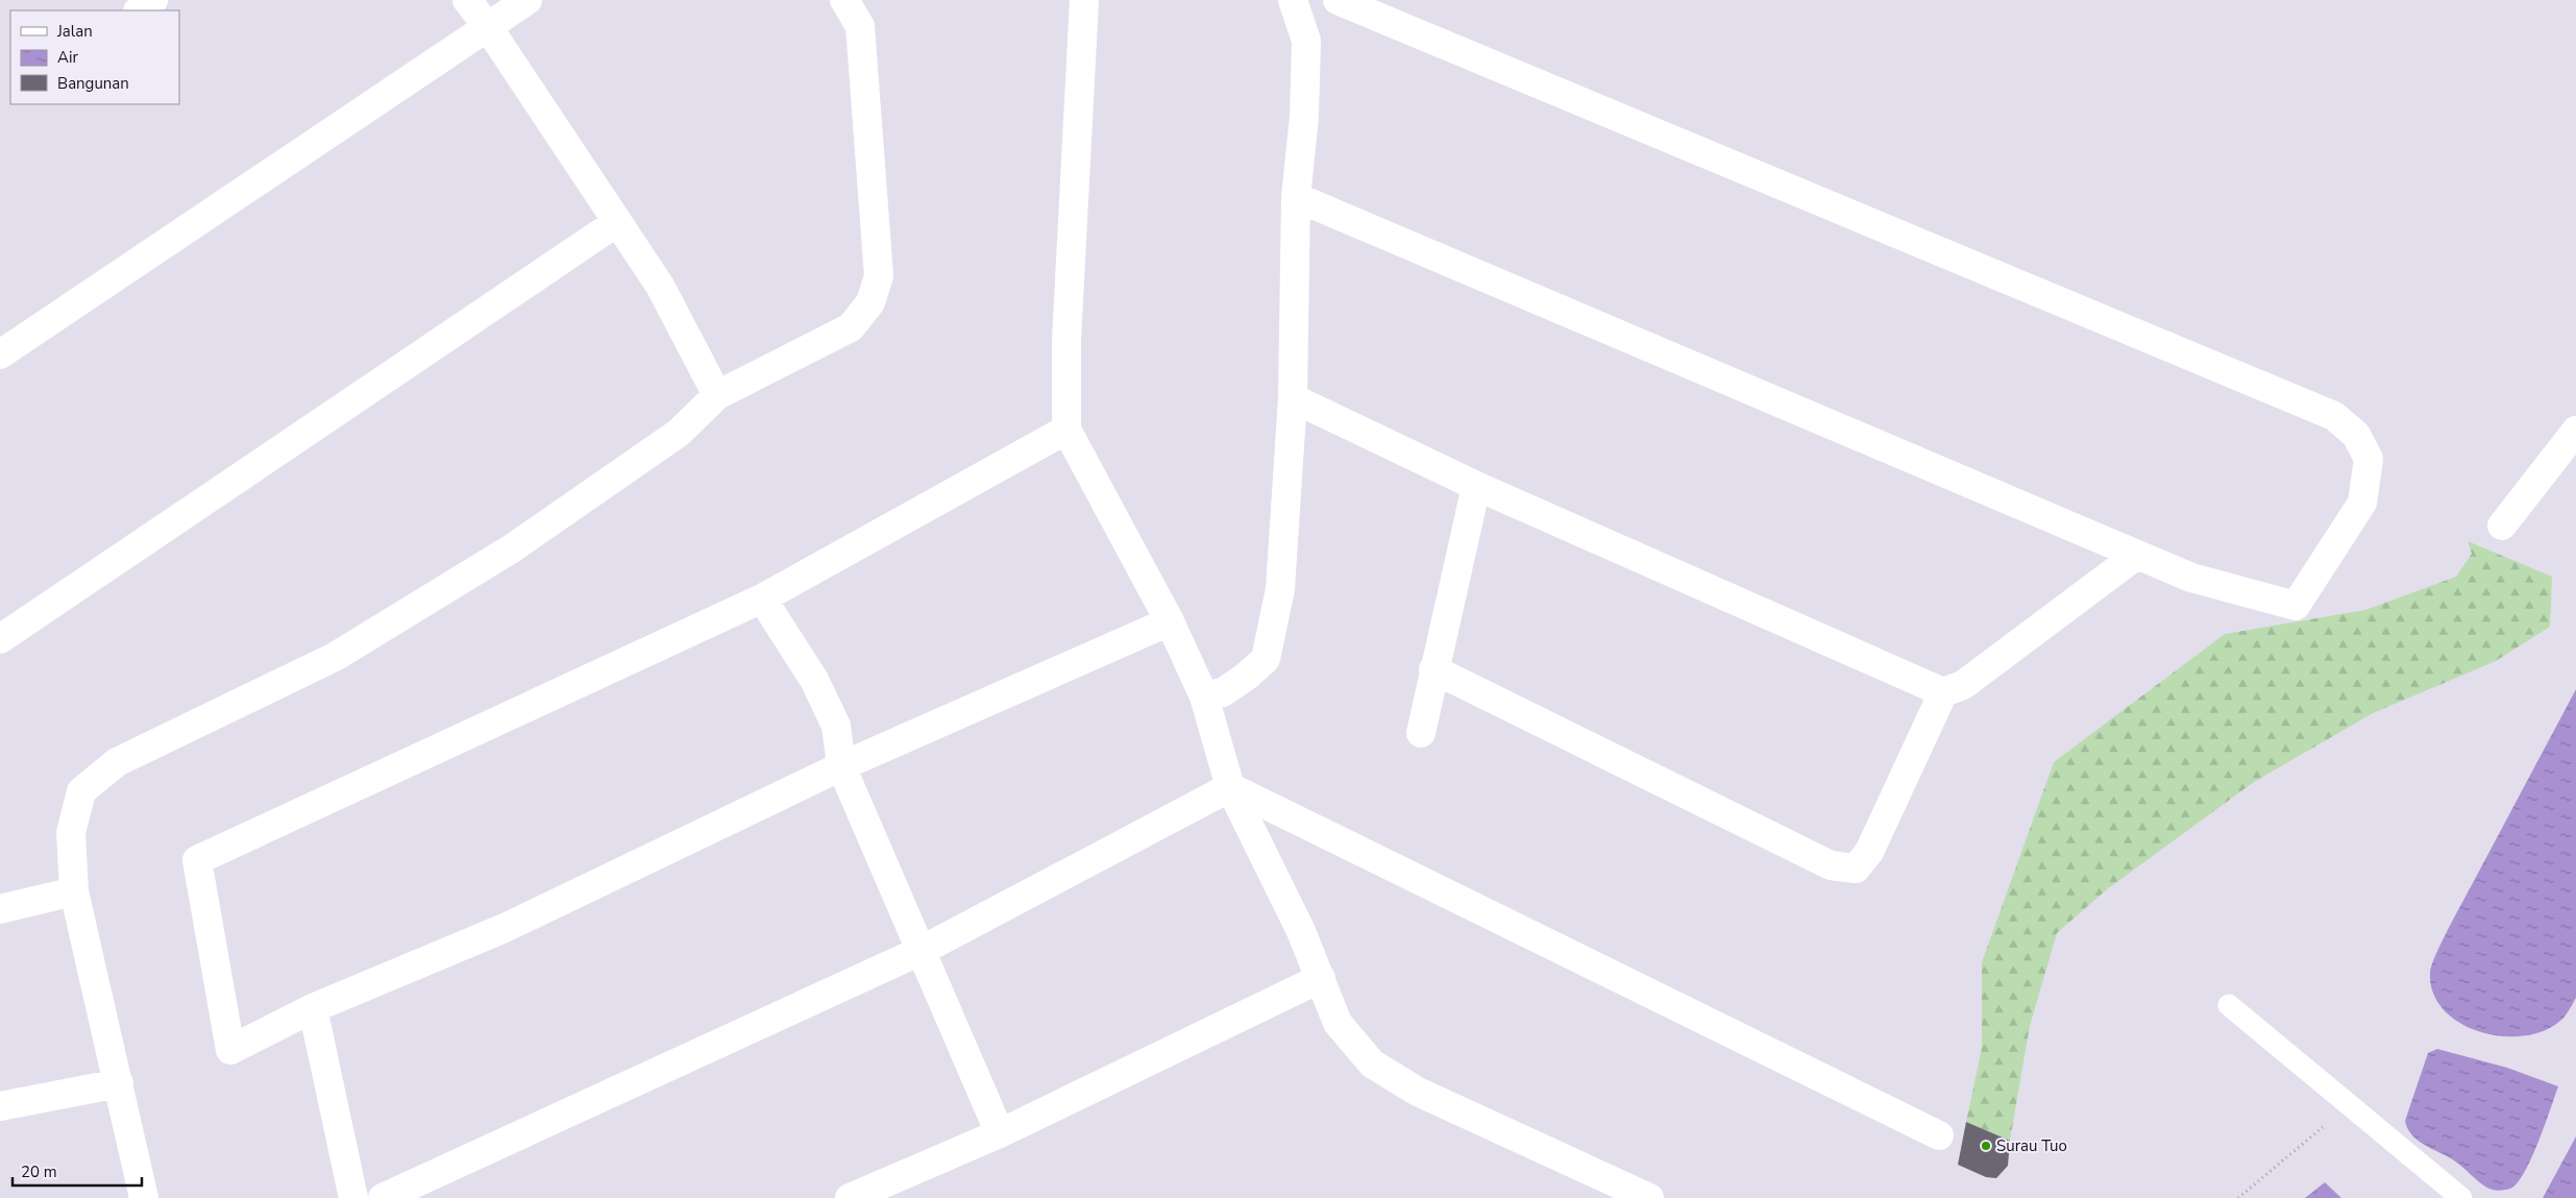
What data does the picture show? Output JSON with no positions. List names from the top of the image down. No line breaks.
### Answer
{"places":["Surau Tuo"],"legend":["Jalan","Air","Bangunan"],"scale_bar":"20 m"}
